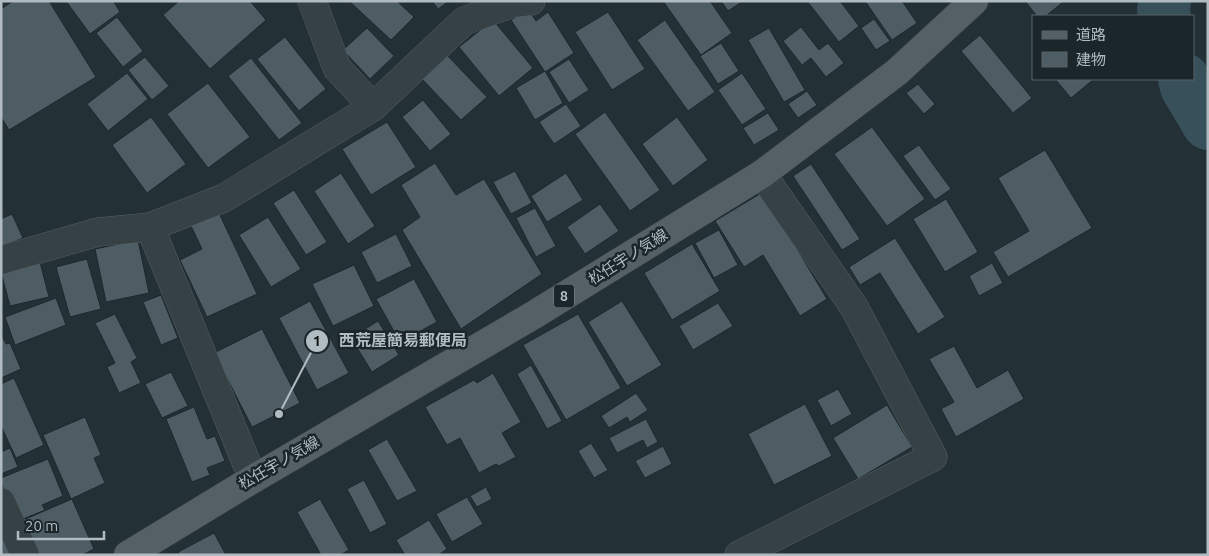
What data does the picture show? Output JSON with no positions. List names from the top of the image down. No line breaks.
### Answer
{"streets":{"main road":["松任宇ノ気線","8"]},"places":["西荒屋簡易郵便局"],"legend":["道路","建物"],"scale_bar":"20 m"}
